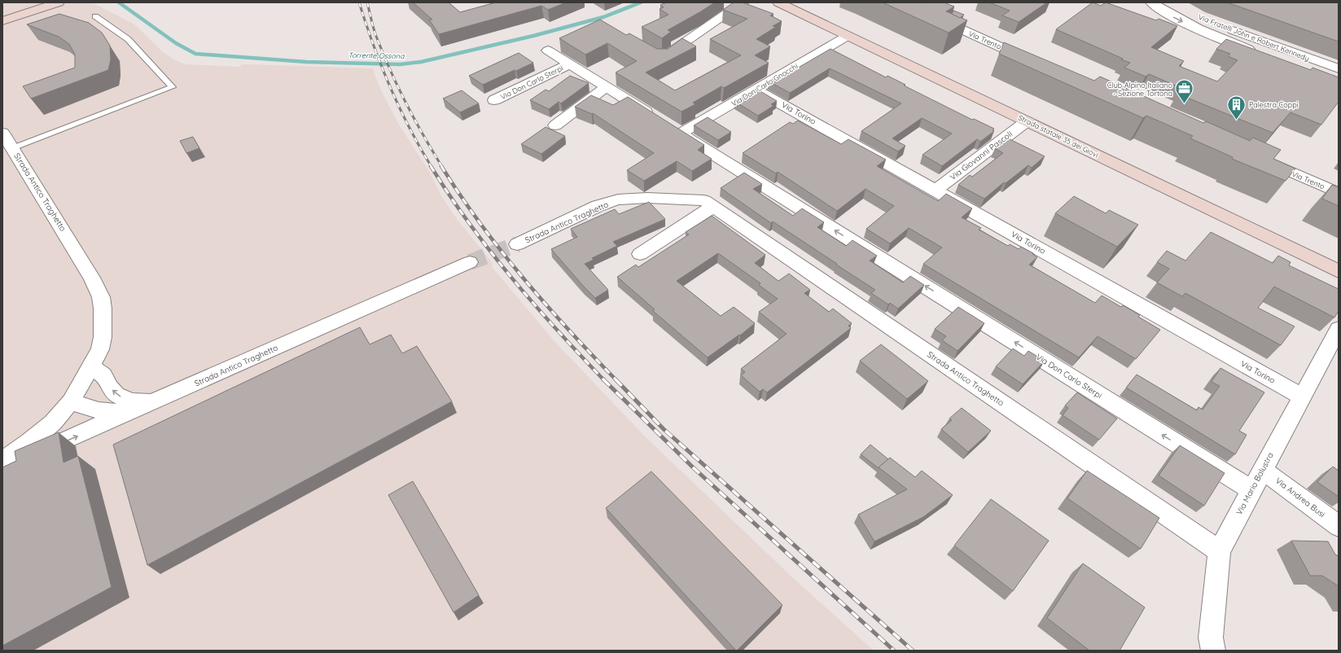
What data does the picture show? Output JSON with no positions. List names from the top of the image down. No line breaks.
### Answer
{"streets":{"main road":["Strada statale 35 dei Giovi"],"street":["Via Fratelli John e Robert Kennedy","Via Trento","Via Don Carlo Sterpi","Via Don Carlo Gnocchi","Via Torino","Via Giovanni Pascoli","Strada Antico Traghetto","Via Mario Balustra","Via Andrea Busi"]},"crossings":[["Via Don Carlo Sterpi","Via Don Carlo Gnocchi"],["Via Don Carlo Sterpi","Via Mario Balustra"],["Via Don Carlo Gnocchi","Via Torino"],["Via Don Carlo Gnocchi","Strada statale 35 dei Giovi"],["Via Torino","Via Giovanni Pascoli"],["Via Torino","Via Mario Balustra"],["Strada statale 35 dei Giovi","Via Giovanni Pascoli"],["Strada Antico Traghetto","Via Mario Balustra"],["Via Mario Balustra","Via Andrea Busi"]],"one_way":["Via Don Carlo Sterpi"],"water":["Torrente Ossona"],"places":{"office":["Club Alpino Italiano - Sezione Tortona"],"building":["Palestra Coppi"]}}
